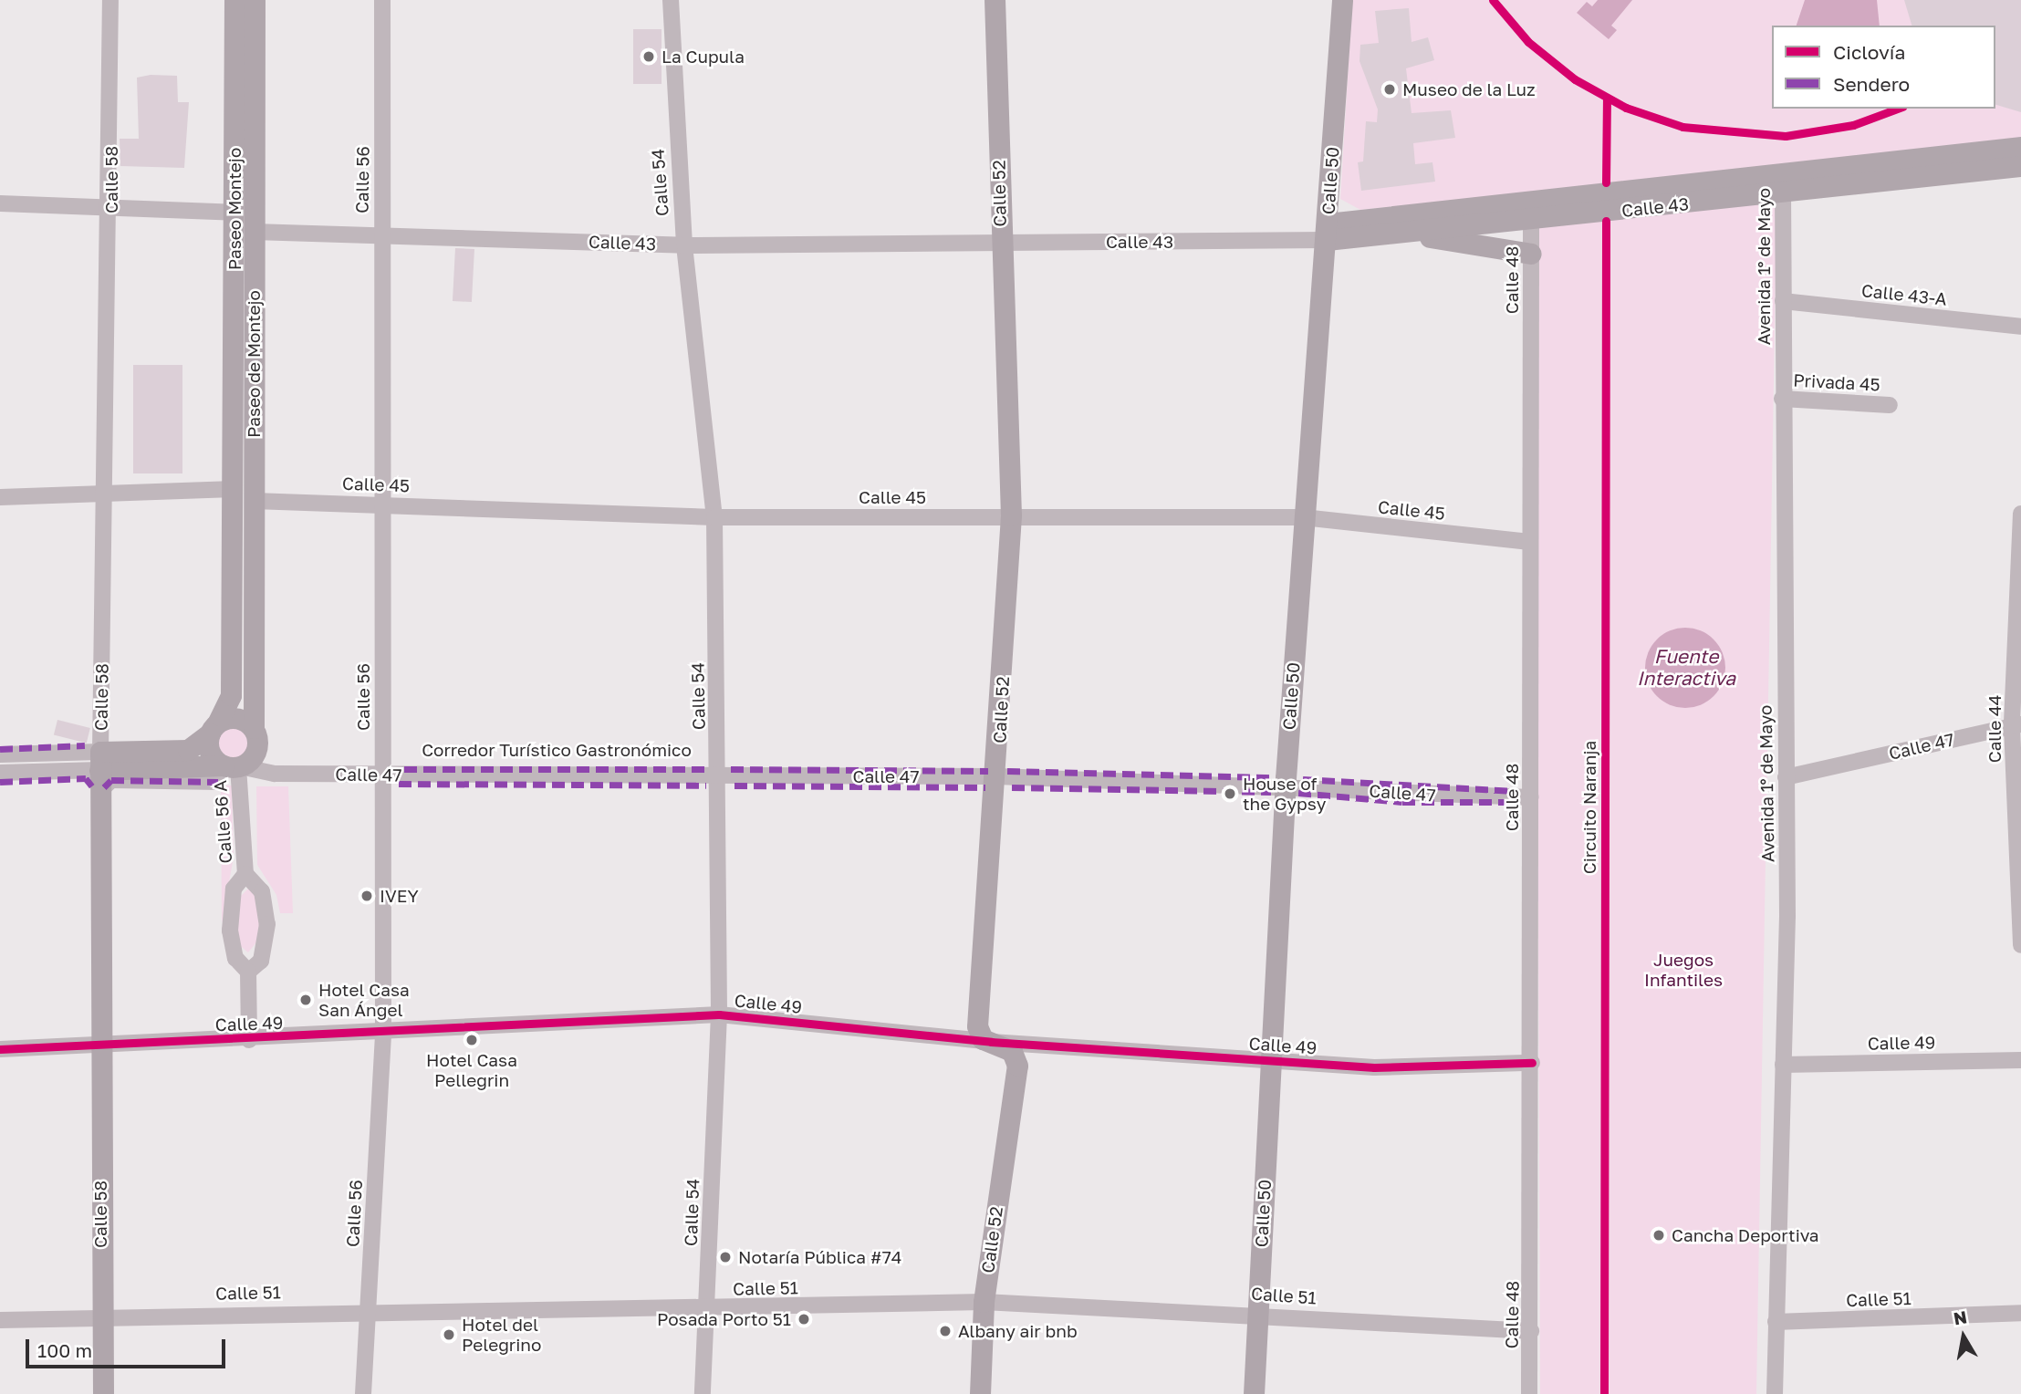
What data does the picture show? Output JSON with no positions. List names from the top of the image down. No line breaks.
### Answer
{"streets":{"main road":["Calle 58","Calle 50","Calle 52","Calle 43","Paseo Montejo","Paseo de Montejo","Calle 47"],"street":["Calle 56","Calle 54","Avenida 1° de Mayo","Calle 48","Calle 43-A","Privada 45","Calle 45","Calle 44","Corredor Turístico Gastronómico","Calle 56 A","Calle 49","Calle 51"],"cycle path":["Circuito Naranja"]},"crossings":[["Calle 58","Calle 47"],["Calle 58","Calle 49"],["Calle 58","Calle 51"],["Calle 56","Calle 43"],["Calle 56","Calle 45"],["Calle 56","Calle 47"],["Calle 56","Calle 49"],["Calle 56","Calle 51"],["Calle 50","Calle 43"],["Calle 50","Calle 45"],["Calle 50","Calle 47"],["Calle 50","Calle 49"],["Calle 50","Calle 51"],["Calle 54","Calle 43"],["Calle 54","Calle 45"],["Calle 54","Calle 47"],["Calle 54","Corredor Turístico Gastronómico"],["Calle 54","Calle 49"],["Calle 54","Calle 51"],["Calle 52","Calle 43"],["Calle 52","Calle 45"],["Calle 52","Calle 47"],["Calle 52","Calle 49"],["Calle 52","Calle 51"],["Calle 43","Avenida 1° de Mayo"],["Calle 43","Calle 48"],["Calle 43","Paseo de Montejo"],["Paseo Montejo","Paseo de Montejo"],["Paseo Montejo","Calle 47"],["Paseo Montejo","Calle 56 A"],["Avenida 1° de Mayo","Calle 43-A"],["Avenida 1° de Mayo","Privada 45"],["Avenida 1° de Mayo","Calle 47"],["Avenida 1° de Mayo","Calle 49"],["Avenida 1° de Mayo","Calle 51"],["Calle 48","Calle 45"],["Calle 48","Calle 47"],["Calle 48","Calle 49"],["Calle 48","Calle 51"],["Paseo de Montejo","Calle 45"],["Paseo de Montejo","Calle 47"],["Paseo de Montejo","Calle 56 A"],["Calle 44","Calle 47"],["Calle 47","Corredor Turístico Gastronómico"],["Calle 47","Calle 56 A"],["Calle 56 A","Calle 49"]],"water":["Fuente Interactiva"],"parks":["Juegos Infantiles"],"places":["La Cupula","Museo de la Luz","House of the Gypsy","IVEY","Hotel Casa San Ángel","Hotel Casa Pellegrin","Cancha Deportiva","Notaría Pública #74","Posada Porto 51","Albany air bnb","Hotel del Pelegrino"],"legend":["Ciclovía","Sendero"],"scale_bar":"100 m","north":"top"}
